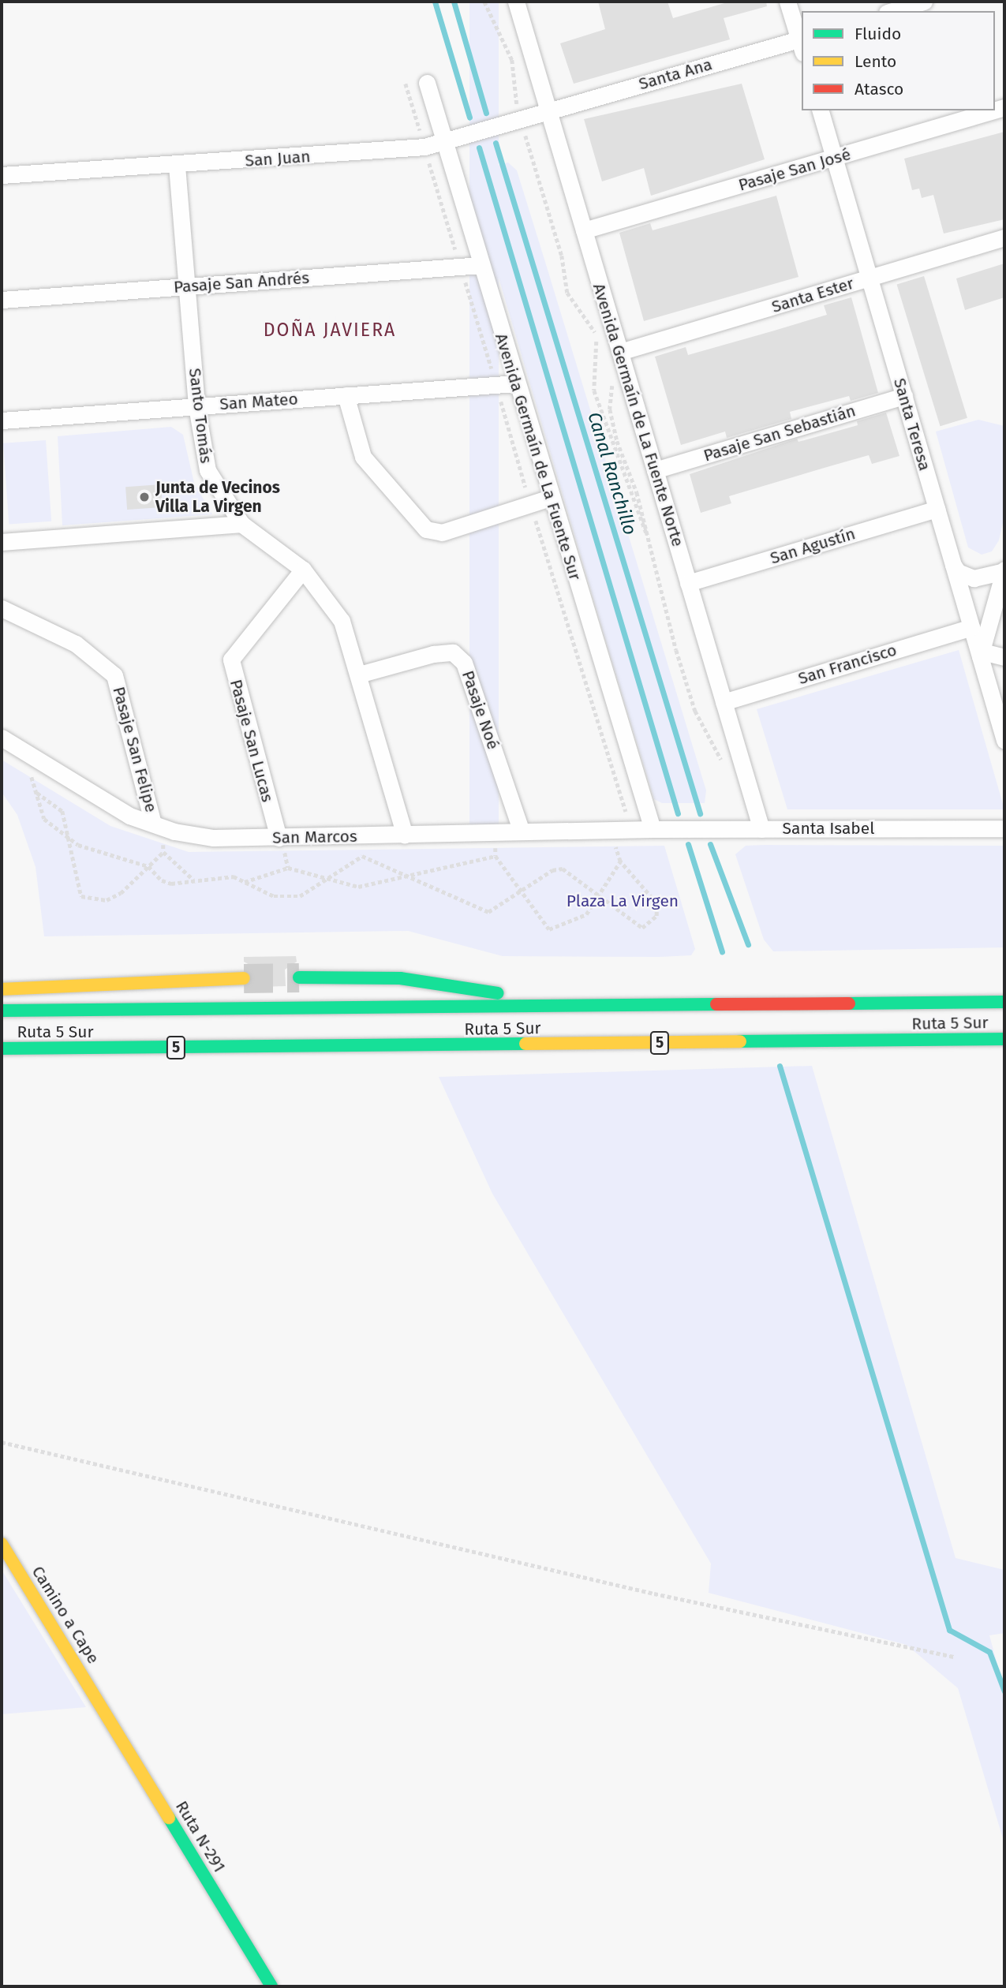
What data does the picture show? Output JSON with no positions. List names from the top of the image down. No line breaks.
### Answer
{"streets":{"main road":["Ruta 5 Sur","5","Camino a Cape","Ruta N-291"],"street":["Santa Ana","San Juan","Pasaje San José","Pasaje San Andrés","Santa Ester","San Mateo","Avenida Germaín de La Fuente Norte","Santo Tomás","Santa Teresa","Pasaje San Sebastián","Avenida Germaín de La Fuente Sur","San Agustín","San Francisco","Pasaje Noé","Pasaje San Lucas","Pasaje San Felipe","Santa Isabel","San Marcos"]},"crossings":[["Santa Ana","San Juan"],["Santa Ana","Avenida Germaín de La Fuente Norte"],["San Juan","Avenida Germaín de La Fuente Norte"],["San Juan","Santo Tomás"],["San Juan","Avenida Germaín de La Fuente Sur"],["Pasaje San José","Avenida Germaín de La Fuente Norte"],["Pasaje San José","Santa Teresa"],["Pasaje San Andrés","Santo Tomás"],["Pasaje San Andrés","Avenida Germaín de La Fuente Sur"],["Santa Ester","Avenida Germaín de La Fuente Norte"],["Santa Ester","Santa Teresa"],["San Mateo","Santo Tomás"],["San Mateo","Avenida Germaín de La Fuente Sur"],["Avenida Germaín de La Fuente Norte","Pasaje San Sebastián"],["Avenida Germaín de La Fuente Norte","San Agustín"],["Avenida Germaín de La Fuente Norte","San Francisco"],["Avenida Germaín de La Fuente Norte","Santa Isabel"],["Santo Tomás","Pasaje Noé"],["Santo Tomás","Pasaje San Lucas"],["Santo Tomás","San Marcos"],["Santa Teresa","Pasaje San Sebastián"],["Santa Teresa","San Agustín"],["Santa Teresa","San Francisco"],["Avenida Germaín de La Fuente Sur","Santa Isabel"],["Avenida Germaín de La Fuente Sur","San Marcos"],["Pasaje Noé","San Marcos"],["Pasaje San Lucas","San Marcos"],["Pasaje San Felipe","San Marcos"],["Santa Isabel","San Marcos"],["Camino a Cape","Ruta N-291"]],"districts":["DOÑA JAVIERA"],"water":["Canal Ranchillo"],"parks":["Plaza La Virgen"],"places":["Junta de Vecinos Villa La Virgen"],"legend":["Fluido","Lento","Atasco"]}
